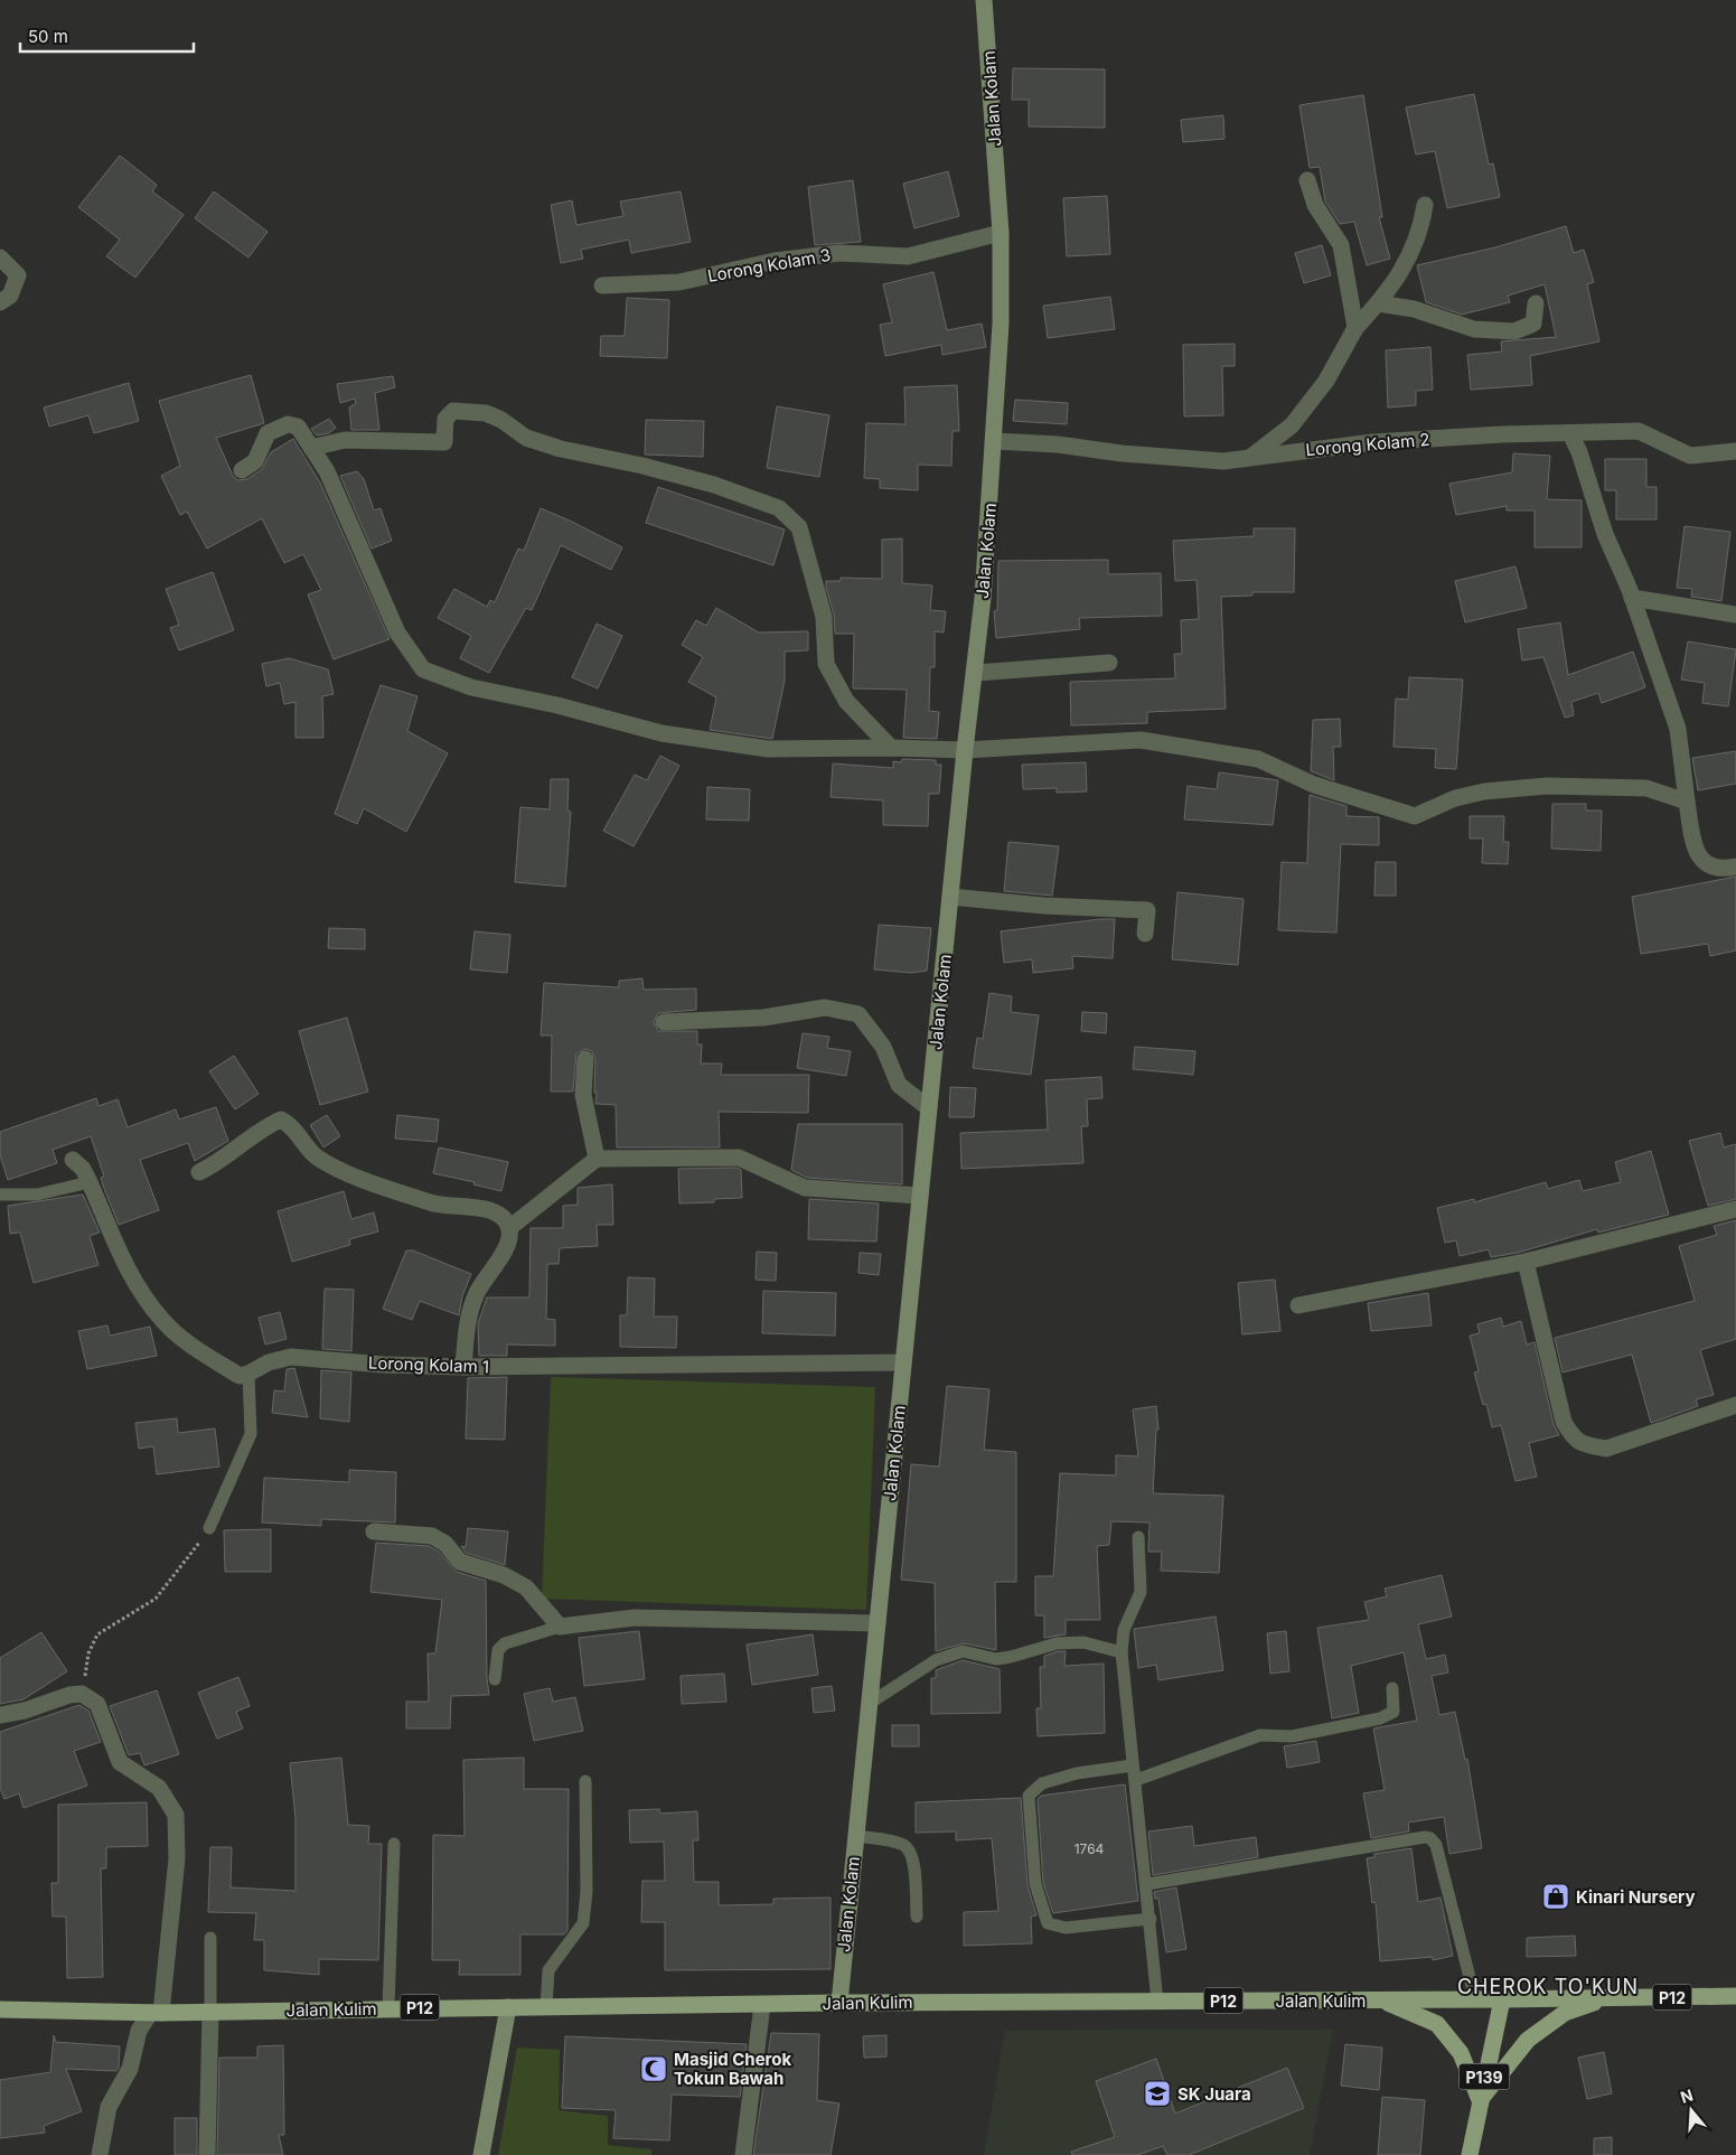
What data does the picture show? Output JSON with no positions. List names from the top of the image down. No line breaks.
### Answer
{"streets":{"main road":["P12","Jalan Kulim","P139"],"street":["Jalan Kolam","Lorong Kolam 3","Lorong Kolam 2","Lorong Kolam 1"]},"crossings":[["Jalan Kolam","Lorong Kolam 3"],["Jalan Kolam","Lorong Kolam 2"],["Jalan Kolam","Lorong Kolam 1"],["Jalan Kolam","Jalan Kulim"],["Jalan Kulim","P139"]],"districts":["CHEROK TO'KUN"],"places":{"shop":["Kinari Nursery"],"mosque":["Masjid Cherok Tokun Bawah"],"school or university":["SK Juara"]},"house_numbers":["1764"],"scale_bar":"50 m","north":"top"}
